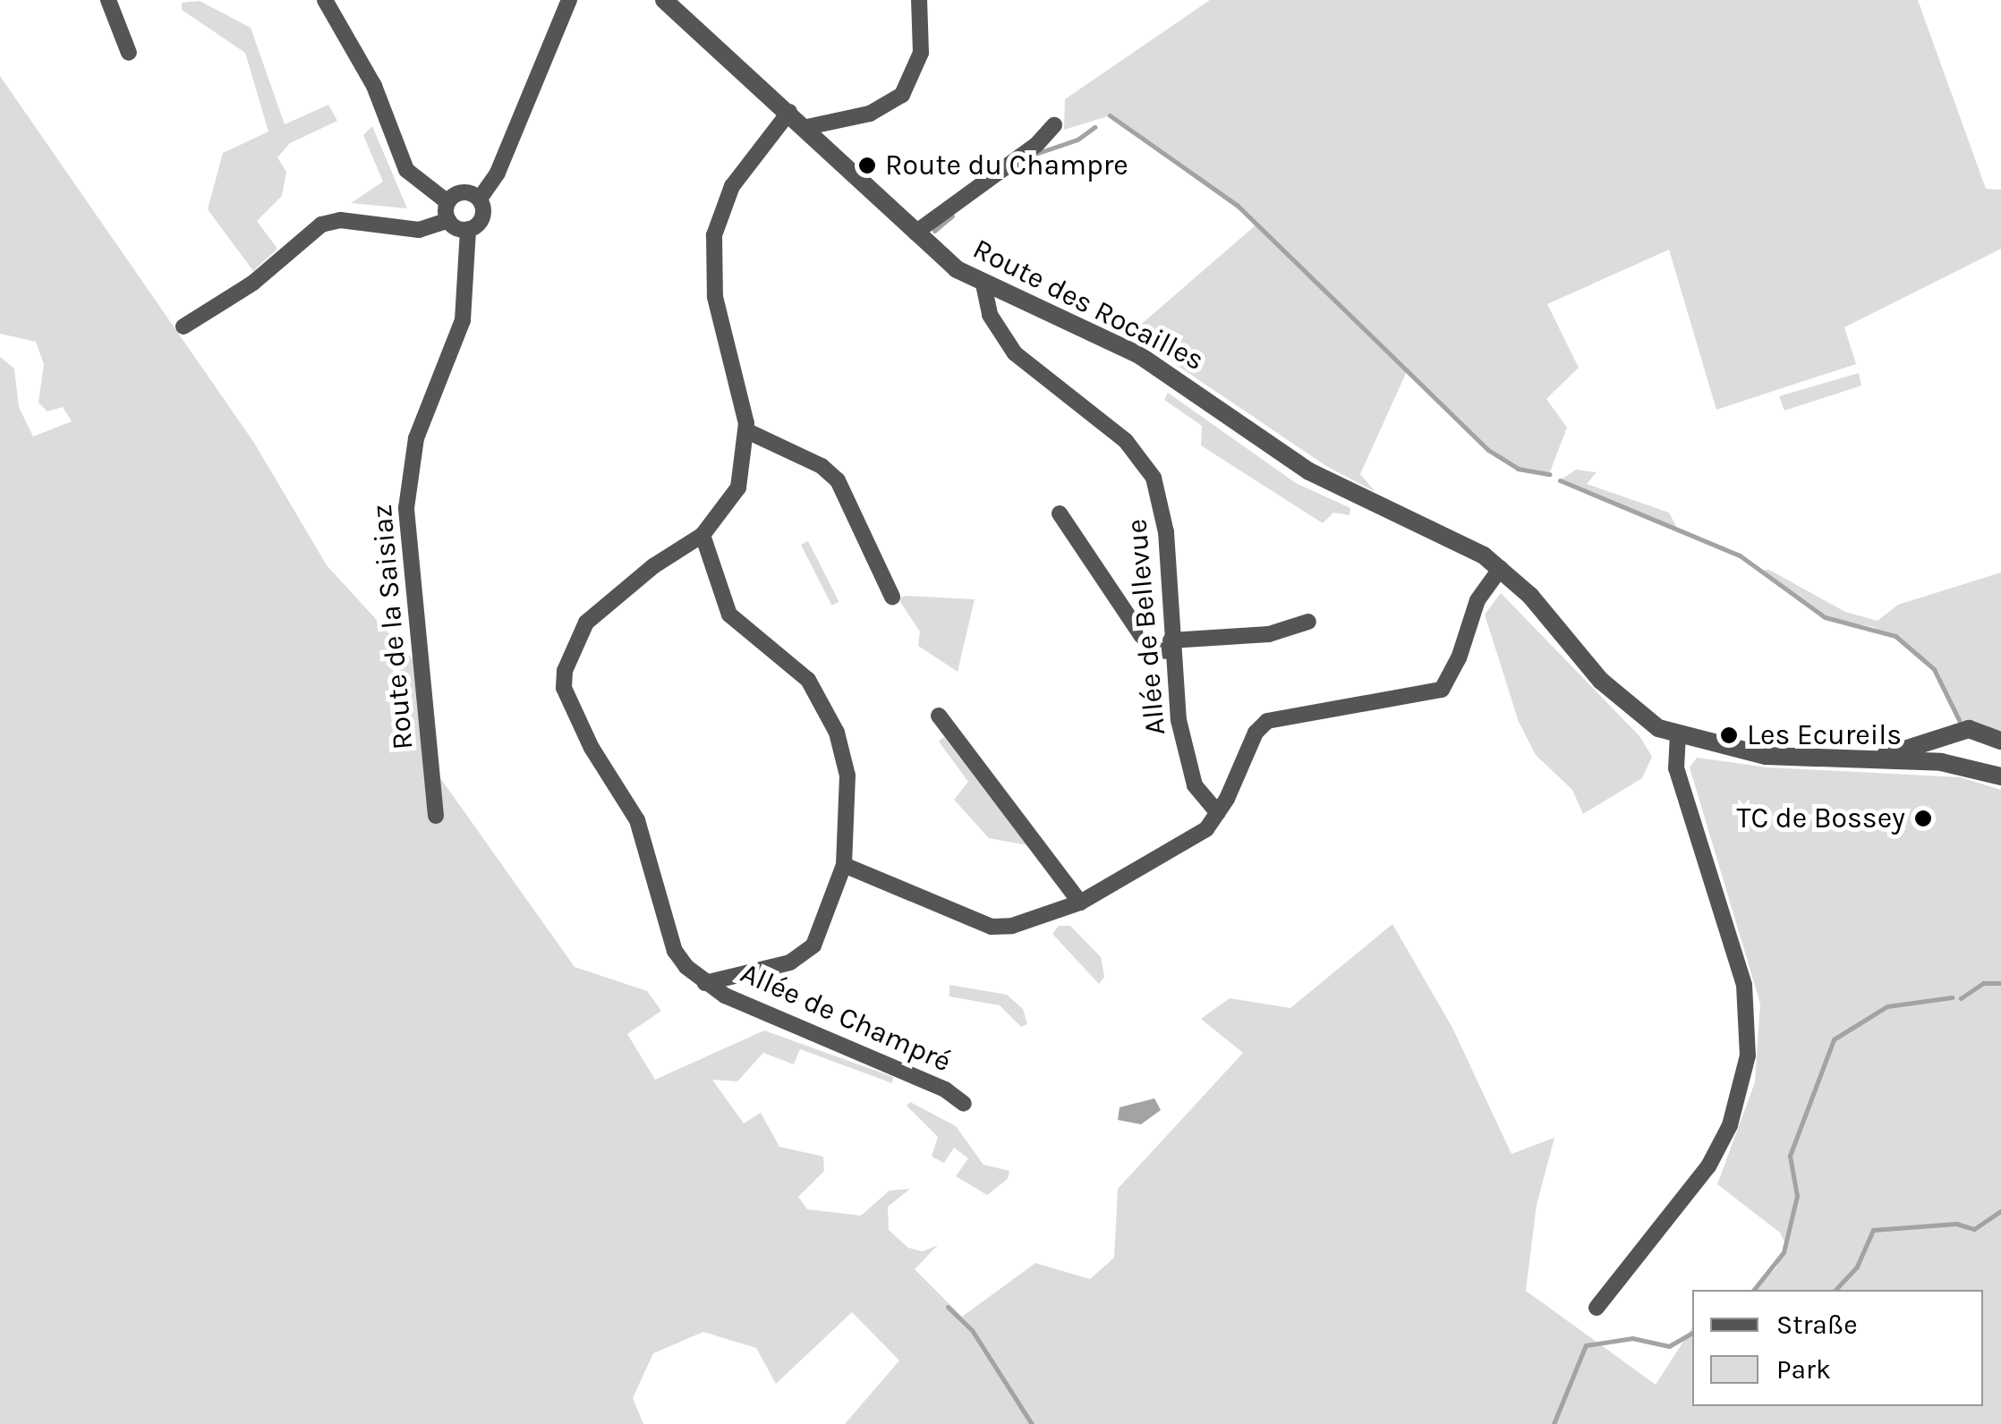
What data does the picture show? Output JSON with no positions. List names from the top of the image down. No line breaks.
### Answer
{"streets":{"street":["Route des Rocailles","Route de la Saisiaz","Allée de Bellevue","Allée de Champré"]},"crossings":[["Route des Rocailles","Allée de Bellevue"]],"places":["Route du Champre","Les Ecureils","TC de Bossey"],"legend":["Straße","Park"]}
